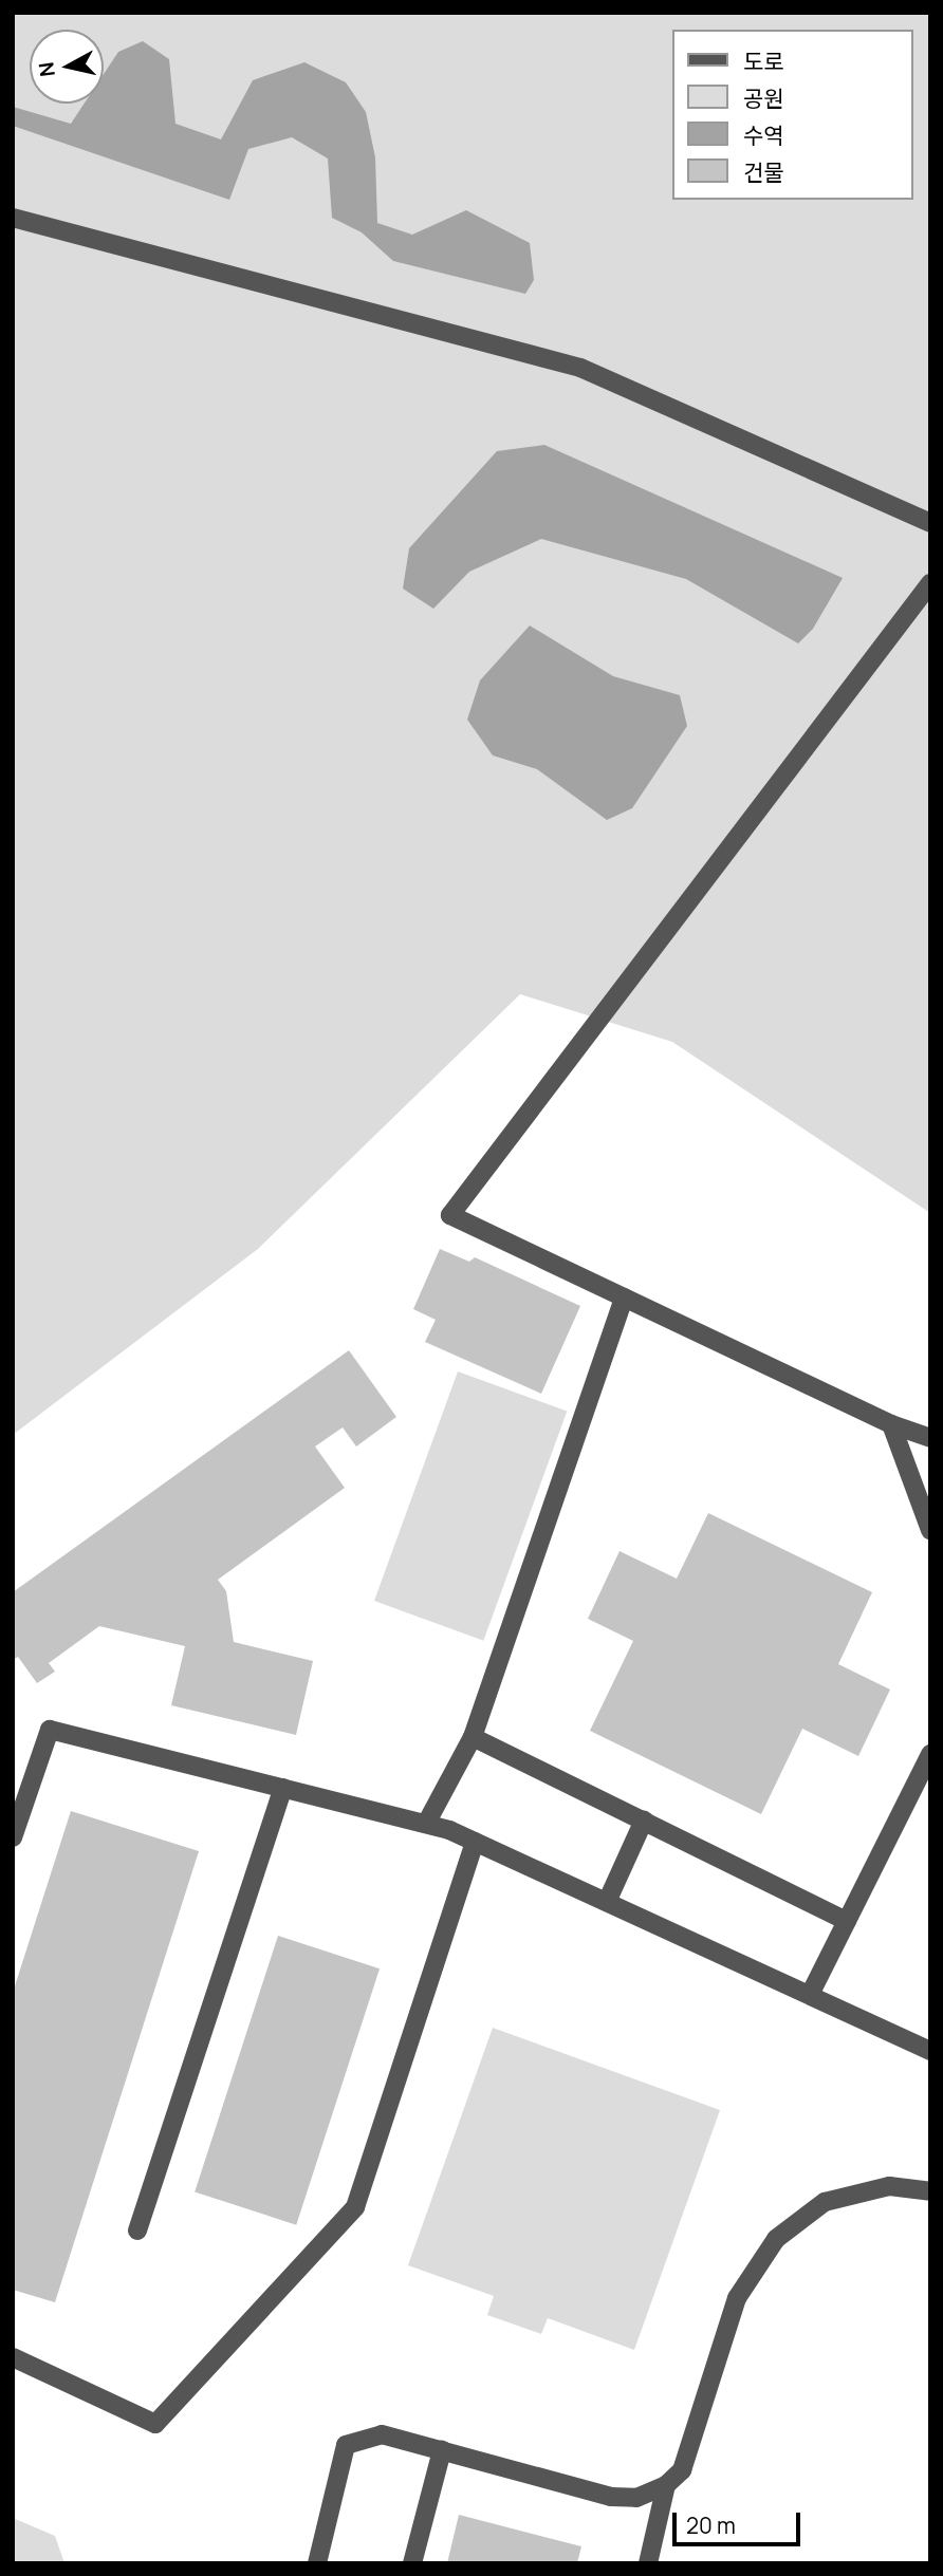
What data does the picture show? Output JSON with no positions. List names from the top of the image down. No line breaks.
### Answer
{"legend":["도로","공원","수역","건물"],"scale_bar":"20 m","north":"left"}
